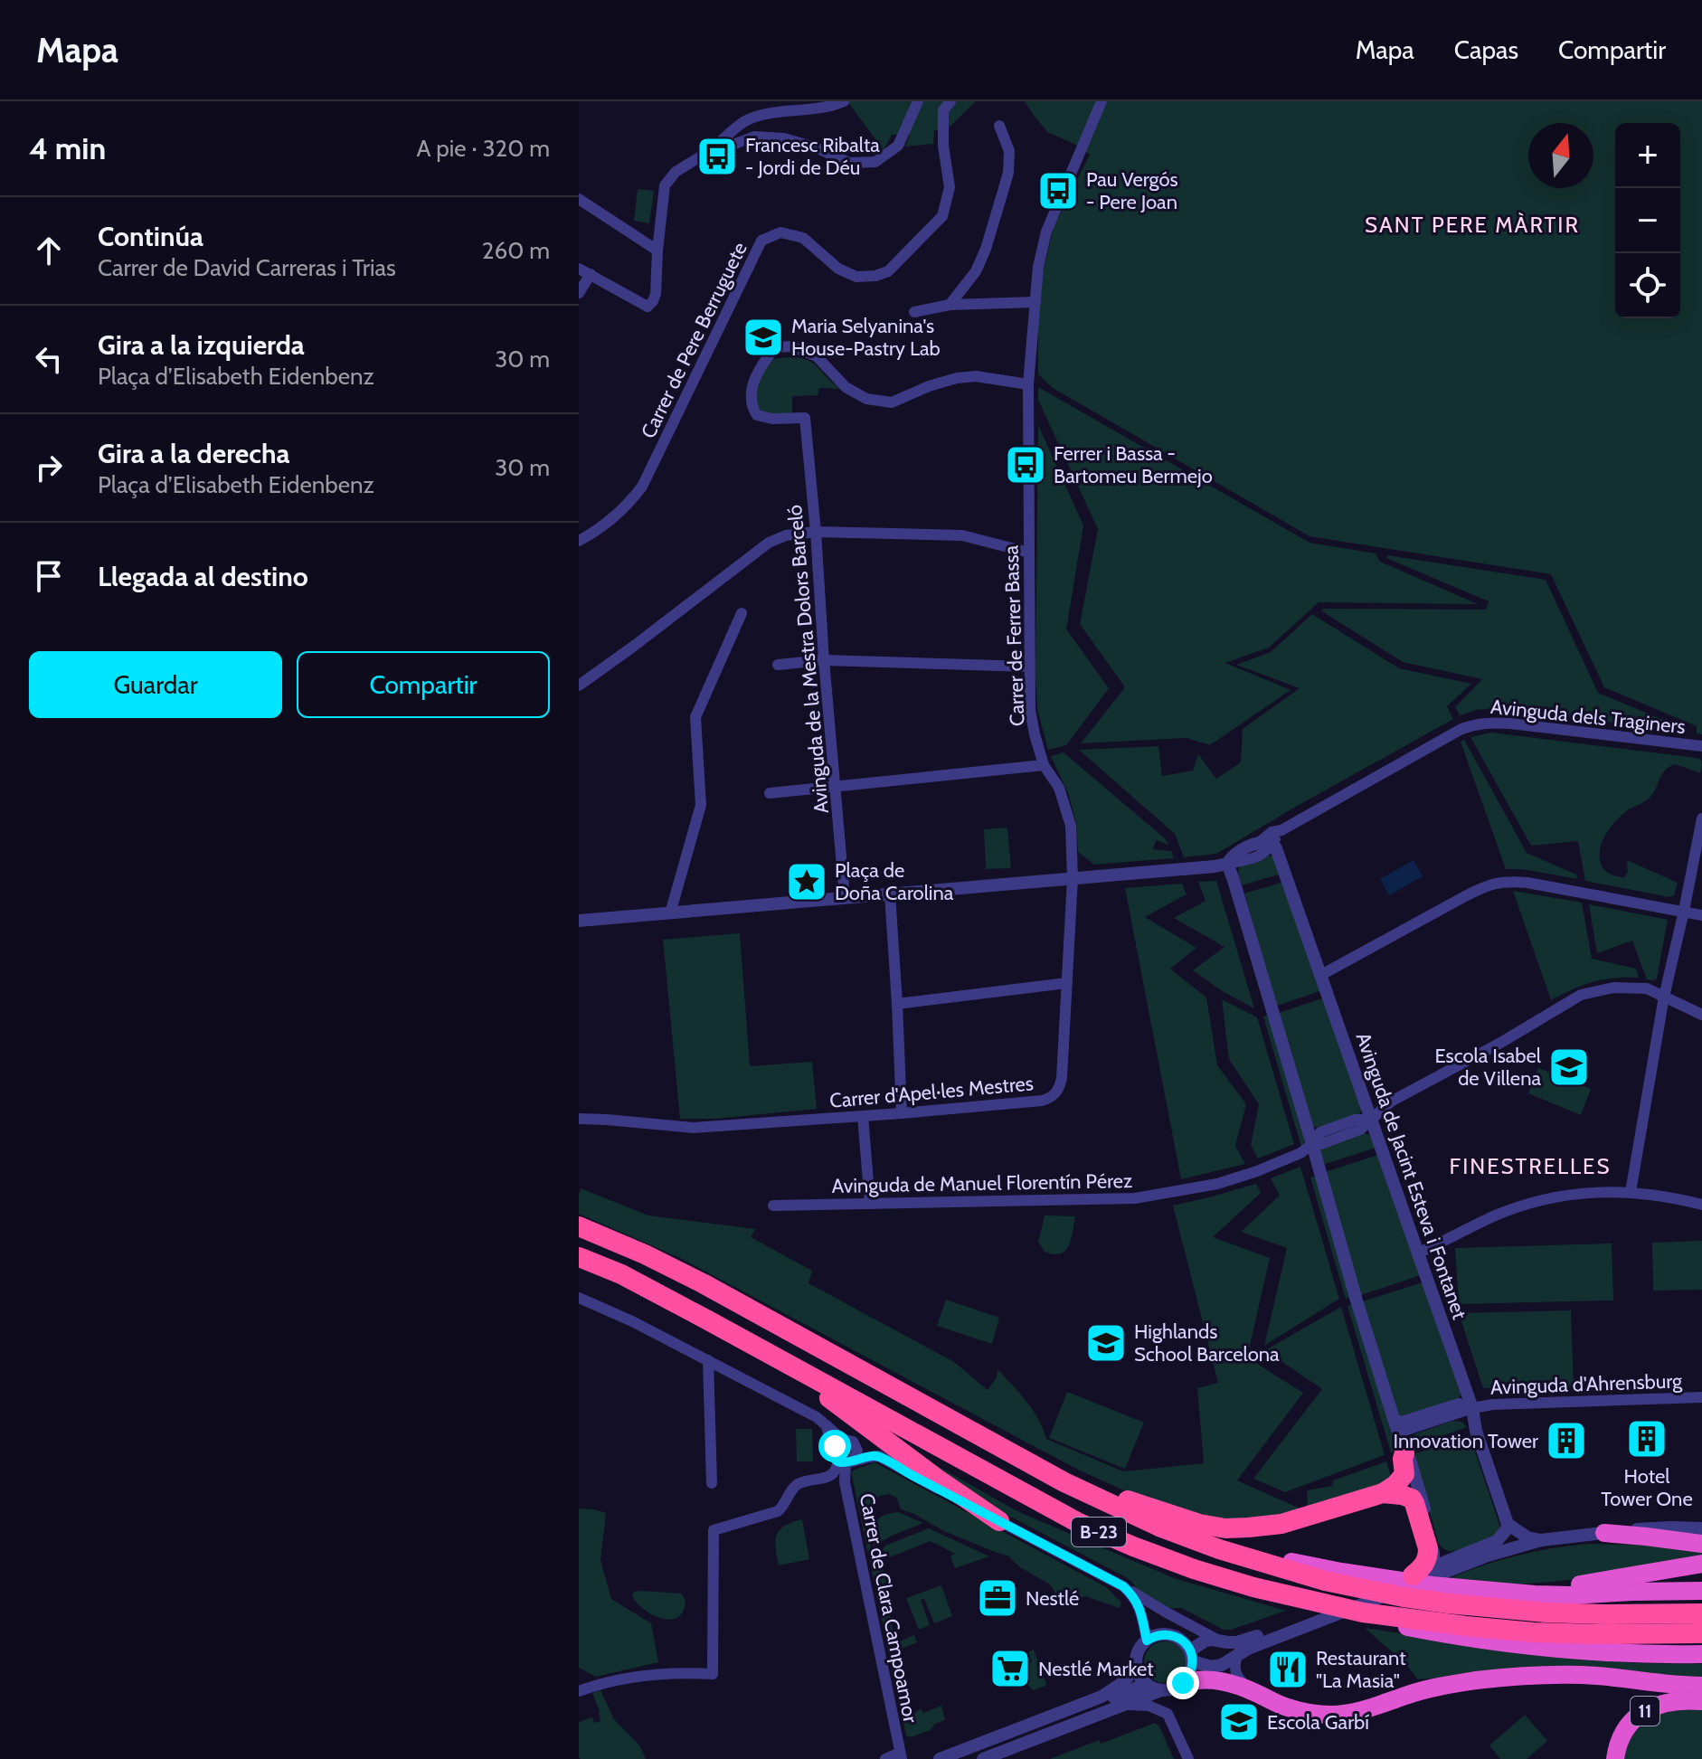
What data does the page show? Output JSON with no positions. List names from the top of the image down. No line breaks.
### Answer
{"streets":{"highway":["B-23","11"],"street":["Carrer de Pere Berruguete","Carrer de Ferrer Bassa","Avinguda de la Mestra Dolors Barceló","Avinguda dels Traginers","Carrer d'Apel·les Mestres","Avinguda de Jacint Esteva i Fontanet","Avinguda de Manuel Florentín Pérez","Avinguda d'Ahrensburg","Carrer de Clara Campoamor"]},"crossings":[["Carrer de Ferrer Bassa","Avinguda de la Mestra Dolors Barceló"],["Carrer de Ferrer Bassa","Carrer d'Apel·les Mestres"],["Avinguda dels Traginers","Avinguda de Jacint Esteva i Fontanet"],["Avinguda de Jacint Esteva i Fontanet","Avinguda de Manuel Florentín Pérez"],["Avinguda de Jacint Esteva i Fontanet","Avinguda d'Ahrensburg"]],"districts":["SANT PERE MÀRTIR","FINESTRELLES"],"places":{"bus stop":["Francesc Ribalta - Jordi de Déu","Pau Vergós - Pere Joan","Ferrer i Bassa - Bartomeu Bermejo"],"school or university":["Maria Selyanina's House-Pastry Lab","Escola Isabel de Villena","Highlands School Barcelona","Escola Garbí"],"place":["Plaça de Doña Carolina"],"building":["Hotel Tower One","Innovation Tower"],"office":["Nestlé"],"supermarket":["Nestlé Market"],"restaurant":["Restaurant \"La Masia\""]},"north":"top","page":{"header":"Mapa","nav":["Mapa","Capas","Compartir"],"heading":["4 min","A pie · 320 m"],"map_buttons":["+","−"],"list":[["Continúa","Carrer de David Carreras i Trias","260 m"],["Gira a la izquierda","Plaça d’Elisabeth Eidenbenz","30 m"],["Gira a la derecha","Plaça d’Elisabeth Eidenbenz","30 m"],"Llegada al destino"],"buttons":["Guardar","Compartir"]}}
